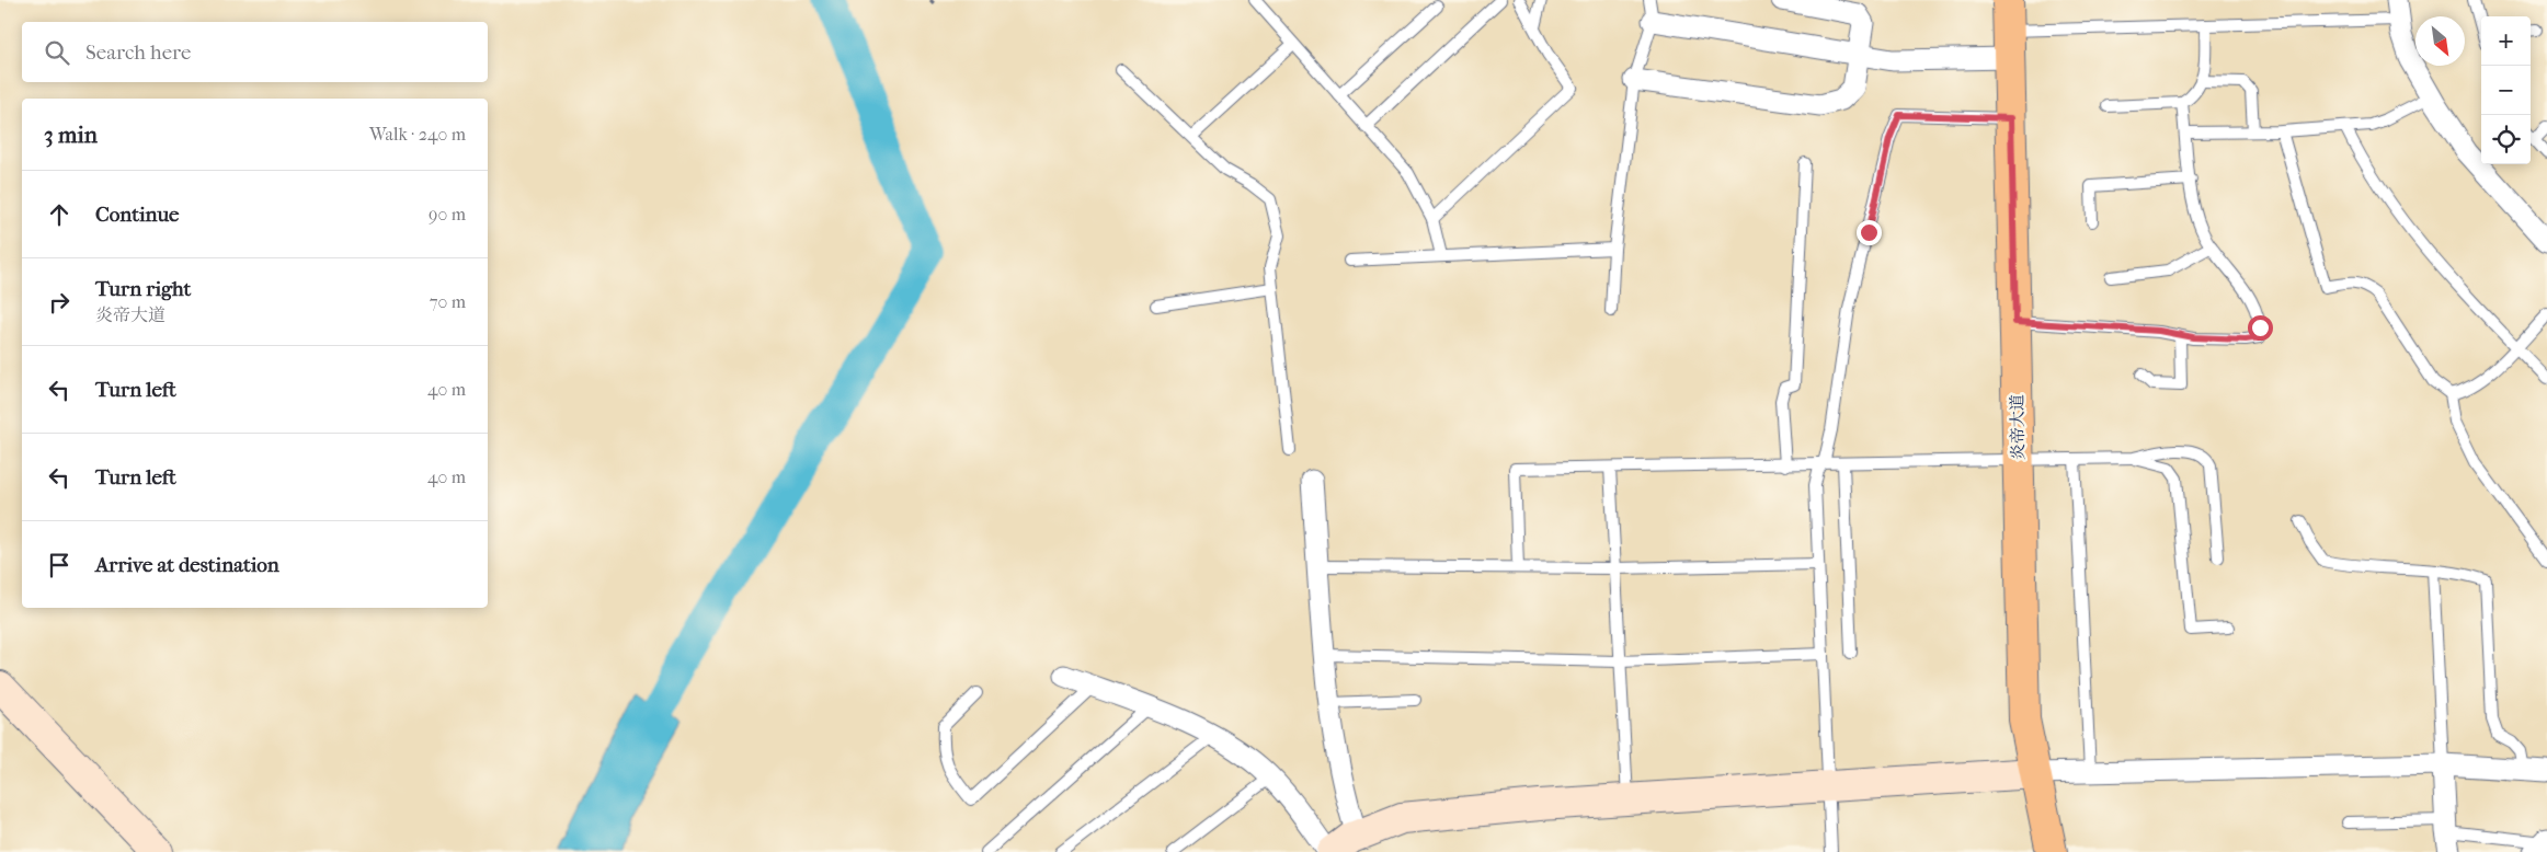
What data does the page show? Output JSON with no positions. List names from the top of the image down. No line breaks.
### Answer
{"streets":{"main road":["炎帝大道"]},"north":"bottom right","page":{"map_buttons":["+","−"],"search":"Search here","heading":["3 min","Walk · 240 m"],"list":[["Continue","90 m"],["Turn right","炎帝大道","70 m"],["Turn left","40 m"],["Turn left","40 m"],"Arrive at destination"]}}
